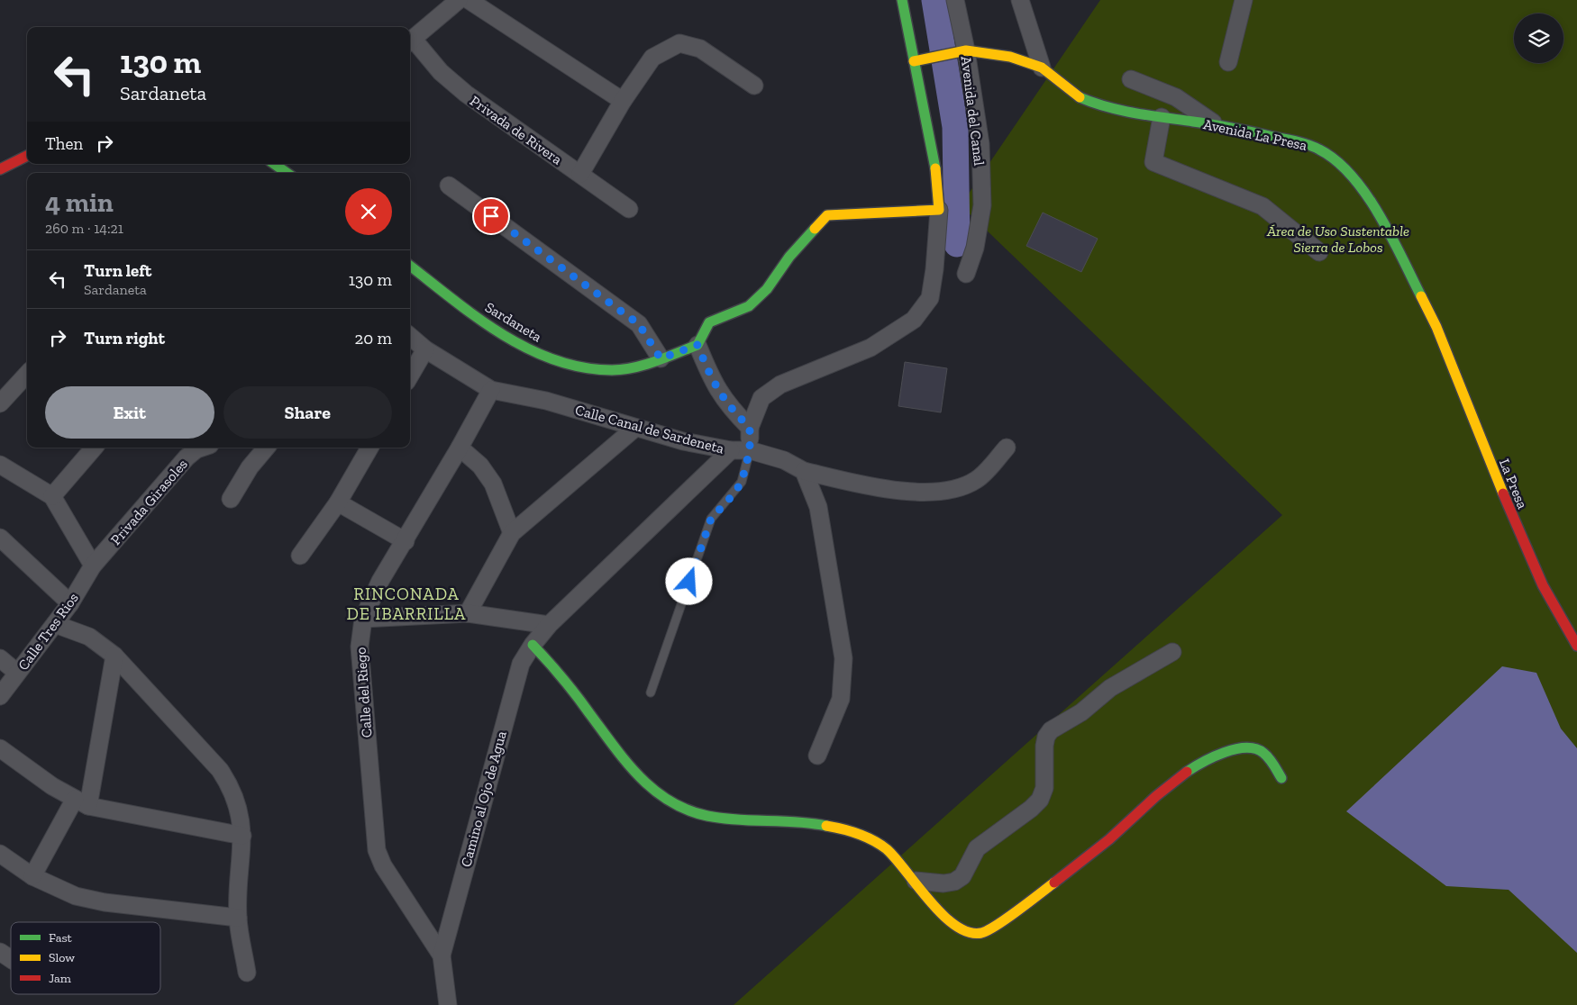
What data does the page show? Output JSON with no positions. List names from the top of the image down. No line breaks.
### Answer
{"streets":{"street":["Avenida del Canal","Privada de Rivera","Avenida La Presa","Sardaneta","Calle Canal de Sardeneta","La Presa","Privada Girasoles","Calle Tres Rios","Calle del Riego","Camino al Ojo de Agua"]},"crossings":[["Avenida del Canal","Avenida La Presa"],["Avenida La Presa","La Presa"],["Calle Canal de Sardeneta","Calle del Riego"],["Calle Canal de Sardeneta","Camino al Ojo de Agua"],["Privada Girasoles","Calle Tres Rios"],["Calle del Riego","Camino al Ojo de Agua"]],"districts":["RINCONADA DE IBARRILLA"],"parks":["Área de Uso Sustentable Sierra de Lobos"],"legend":["Fast","Slow","Jam"],"page":{"turn":["130 m","Sardaneta"],"then":"Then","heading":["4 min","260 m · 14:21"],"list":[{"name":"Turn left","note":"Sardaneta","value":"130 m"},{"name":"Turn right","value":"20 m"}],"buttons":["Exit","Share"]}}
